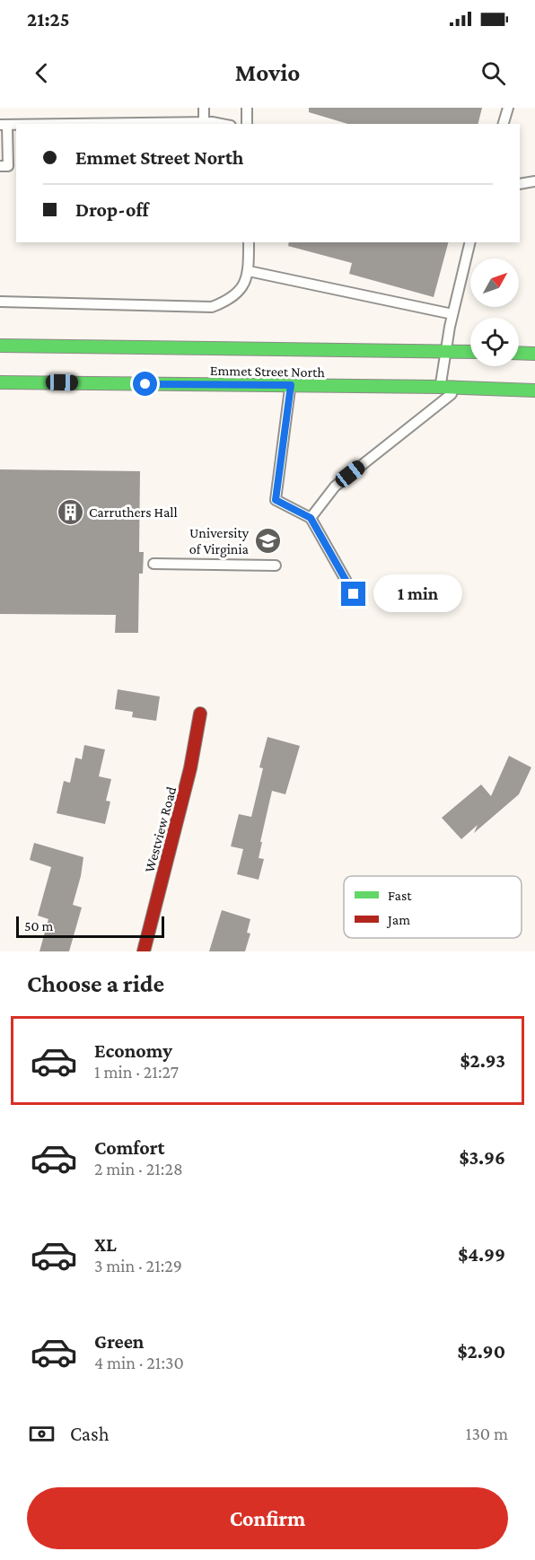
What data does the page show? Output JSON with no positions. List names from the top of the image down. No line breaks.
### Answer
{"streets":{"main road":["Emmet Street North","Westview Road"]},"places":{"building":["Carruthers Hall"],"school or university":["University of Virginia"]},"legend":["Fast","Jam"],"scale_bar":"50 m","north":"top right","page":{"status":"21:25","header":"Movio","banner":["Emmet Street North","Drop-off"],"bubble":"1 min","scale":"50 m","heading":"Choose a ride","list":[{"name":"Economy","note":"1 min · 21:27","value":"$2.93"},{"name":"Comfort","note":"2 min · 21:28","value":"$3.96"},{"name":"XL","note":"3 min · 21:29","value":"$4.99"},{"name":"Green","note":"4 min · 21:30","value":"$2.90"}],"pay":["Cash","130 m"],"buttons":"Confirm"}}
